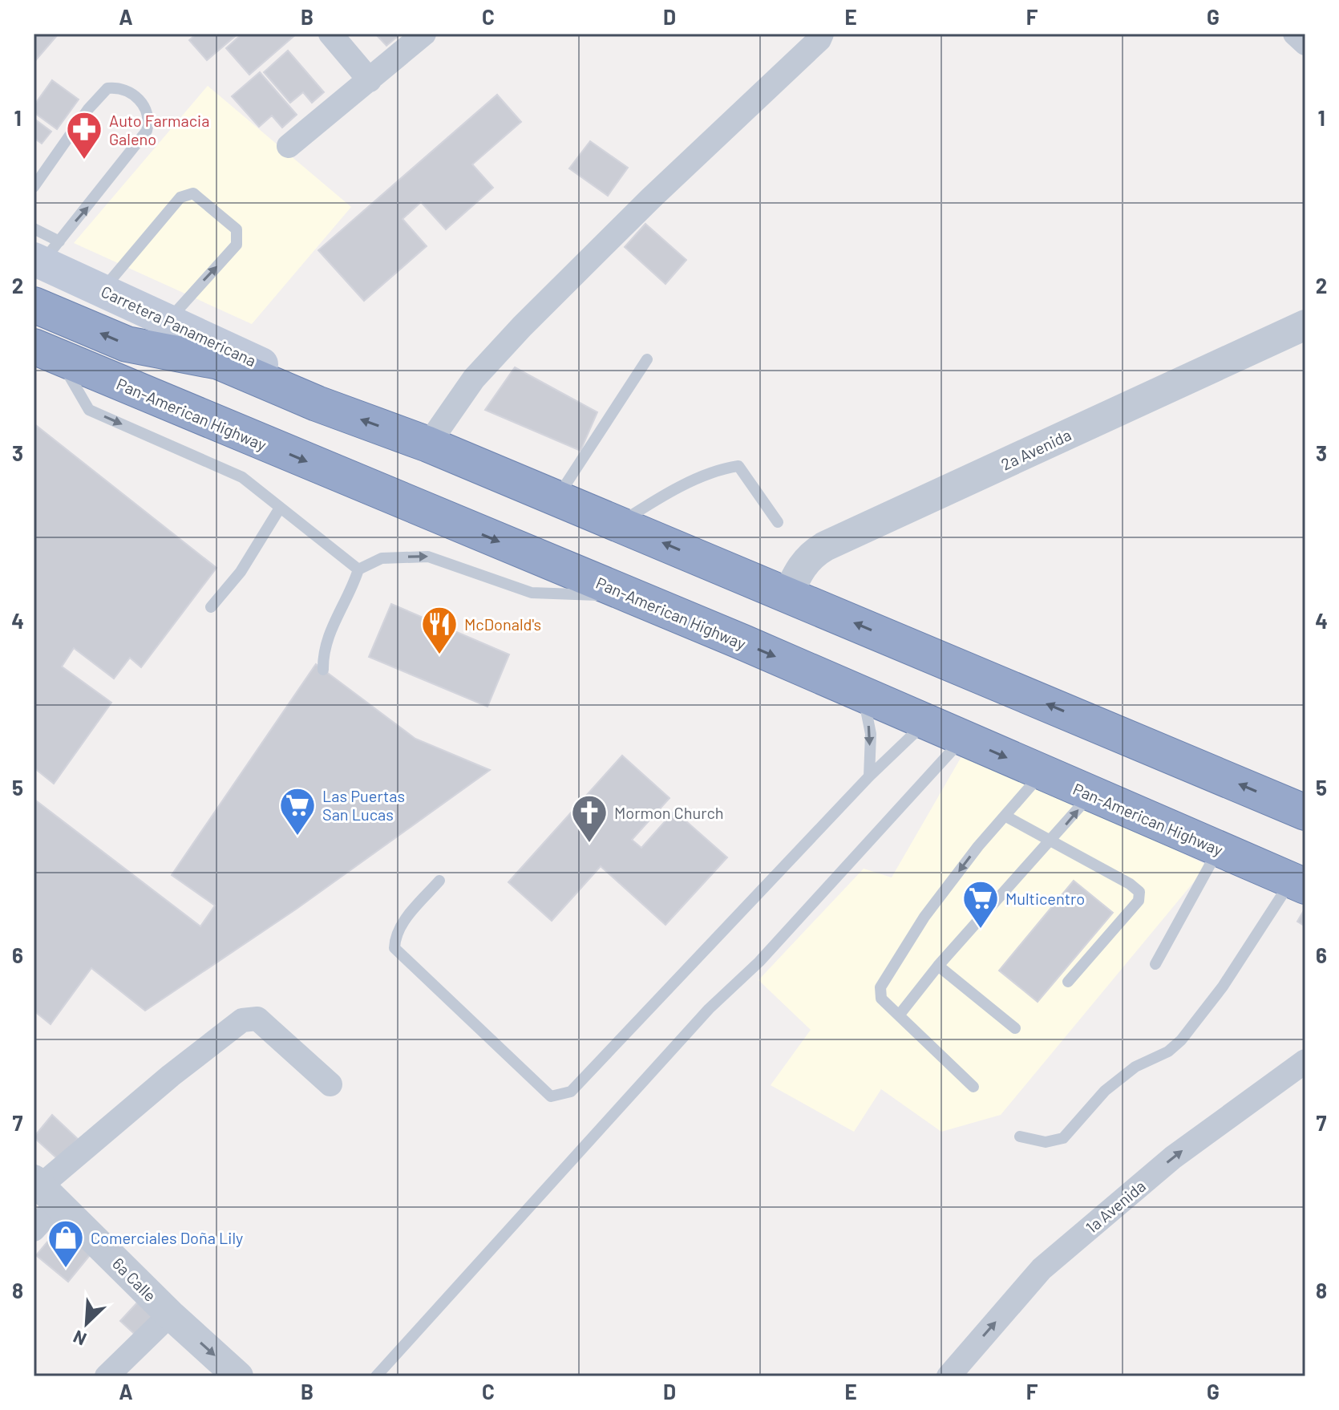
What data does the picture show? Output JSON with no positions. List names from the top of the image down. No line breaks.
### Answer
{"streets":{"highway":["Pan-American Highway"],"main road":["Carretera Panamericana"],"street":["2a Avenida","1a Avenida","6a Calle"]},"one_way":["1a Avenida"],"places":{"pharmacy":["Auto Farmacia Galeno"],"restaurant":["McDonald's"],"supermarket":["Las Puertas San Lucas","Multicentro"],"church":["Mormon Church"],"shop":["Comerciales Doña Lily"]},"north":"bottom left","grid":{"columns":["A","B","C","D","E","F","G"],"rows":["1","2","3","4","5","6","7","8"]}}
